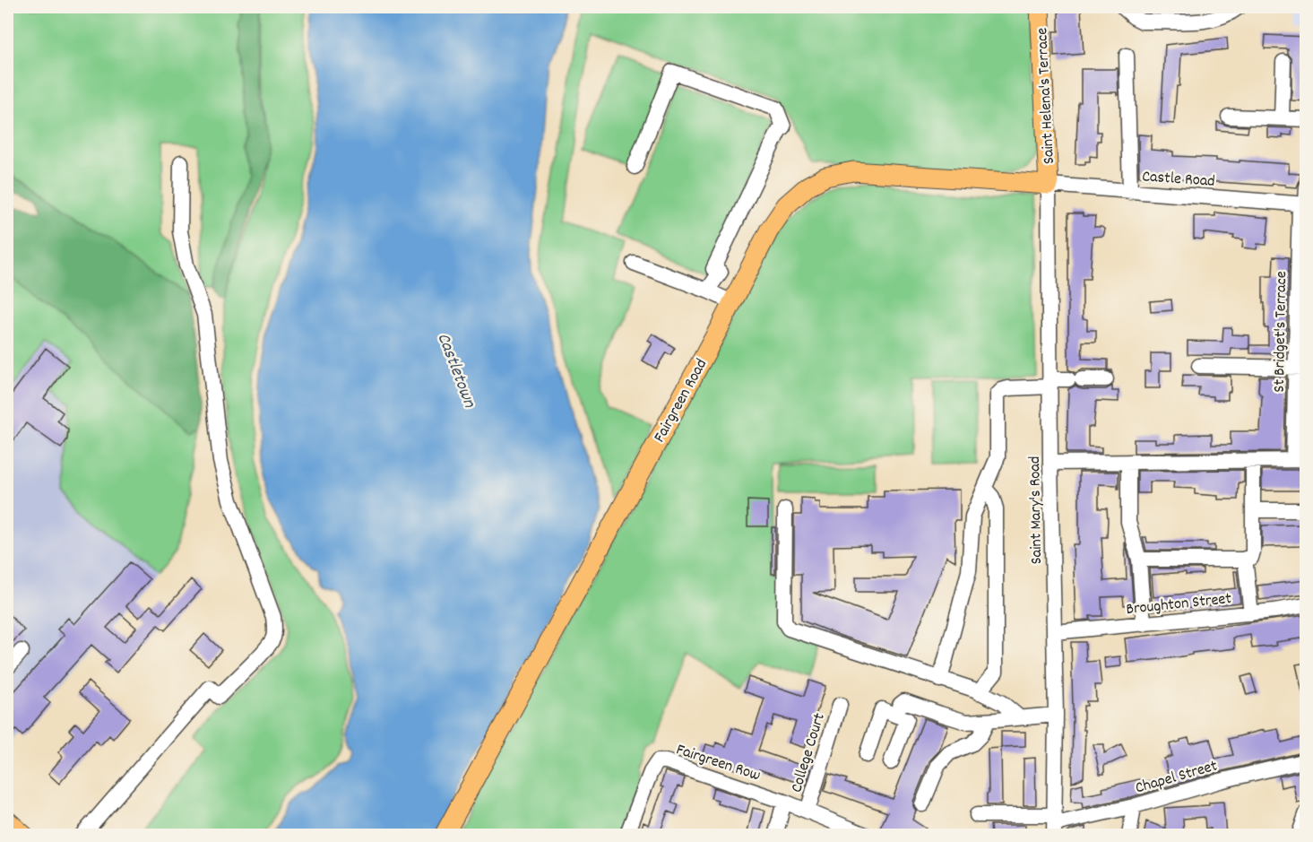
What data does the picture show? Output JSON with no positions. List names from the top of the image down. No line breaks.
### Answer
{"streets":{"main road":["Saint Helena's Terrace","Fairgreen Road"],"street":["Castle Road","St Bridget's Terrace","Saint Mary's Road","Broughton Street","College Court","Fairgreen Row","Chapel Street"]},"crossings":[["Saint Helena's Terrace","Castle Road"],["Saint Helena's Terrace","Fairgreen Road"],["Saint Helena's Terrace","Saint Mary's Road"],["Castle Road","St Bridget's Terrace"],["Castle Road","Fairgreen Road"],["Castle Road","Saint Mary's Road"],["Fairgreen Road","Saint Mary's Road"],["Saint Mary's Road","Broughton Street"],["Saint Mary's Road","Chapel Street"]],"water":["Castletown"]}
